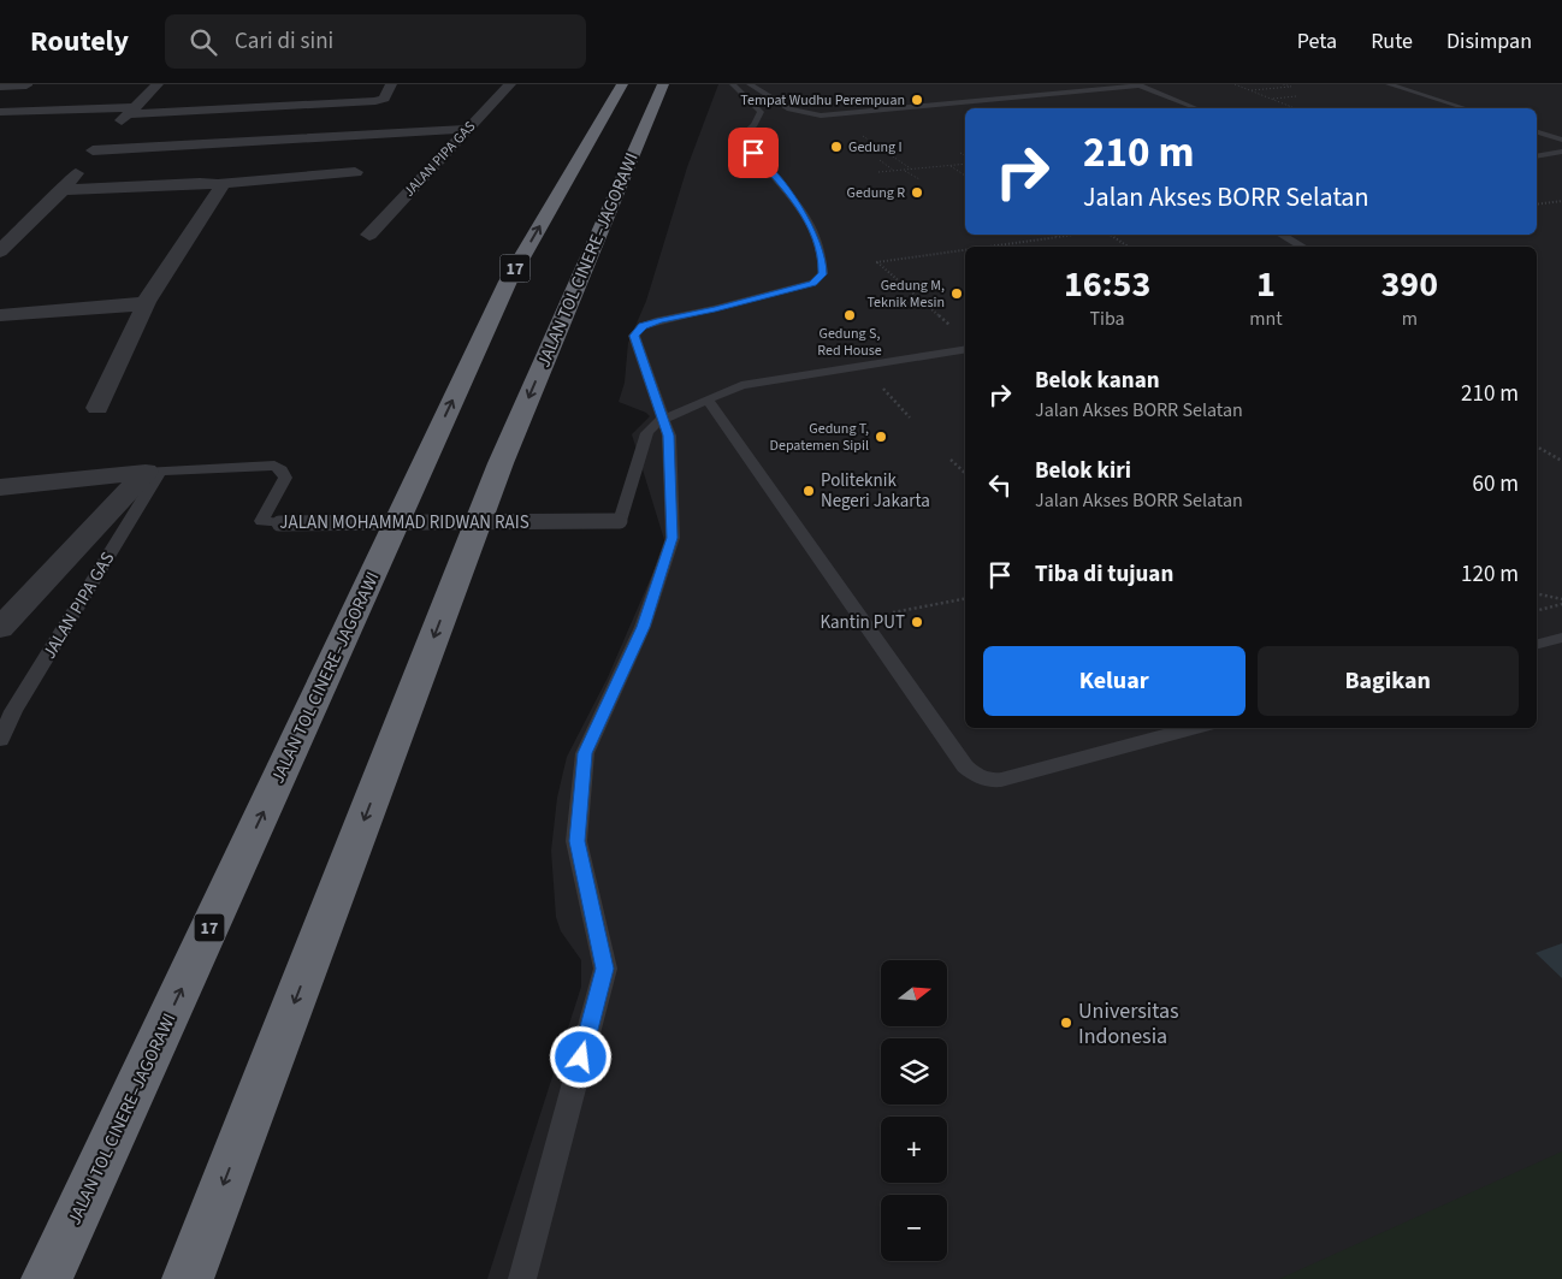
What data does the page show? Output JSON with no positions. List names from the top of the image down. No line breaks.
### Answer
{"streets":{"highway":["JALAN TOL CINERE–JAGORAWI","17"],"street":["JALAN PIPA GAS","JALAN MOHAMMAD RIDWAN RAIS"]},"crossings":[["JALAN PIPA GAS","JALAN MOHAMMAD RIDWAN RAIS"]],"places":["Tempat Wudhu Perempuan","Gedung I","Gedung R","Gedung M, Teknik Mesin","Gedung S, Red House","Gedung T, Depatemen Sipil","Politeknik Negeri Jakarta","Kantin PUT","Universitas Indonesia"],"north":"right","page":{"header":"Routely","search":"Cari di sini","nav":["Peta","Rute","Disimpan"],"turn":["210 m","Jalan Akses BORR Selatan"],"eta":["16:53","Tiba","1","mnt","390","m"],"list":[{"name":"Belok kanan","note":"Jalan Akses BORR Selatan","value":"210 m"},{"name":"Belok kiri","note":"Jalan Akses BORR Selatan","value":"60 m"},{"name":"Tiba di tujuan","value":"120 m"}],"buttons":["Keluar","Bagikan"],"map_buttons":["+","−"]}}
